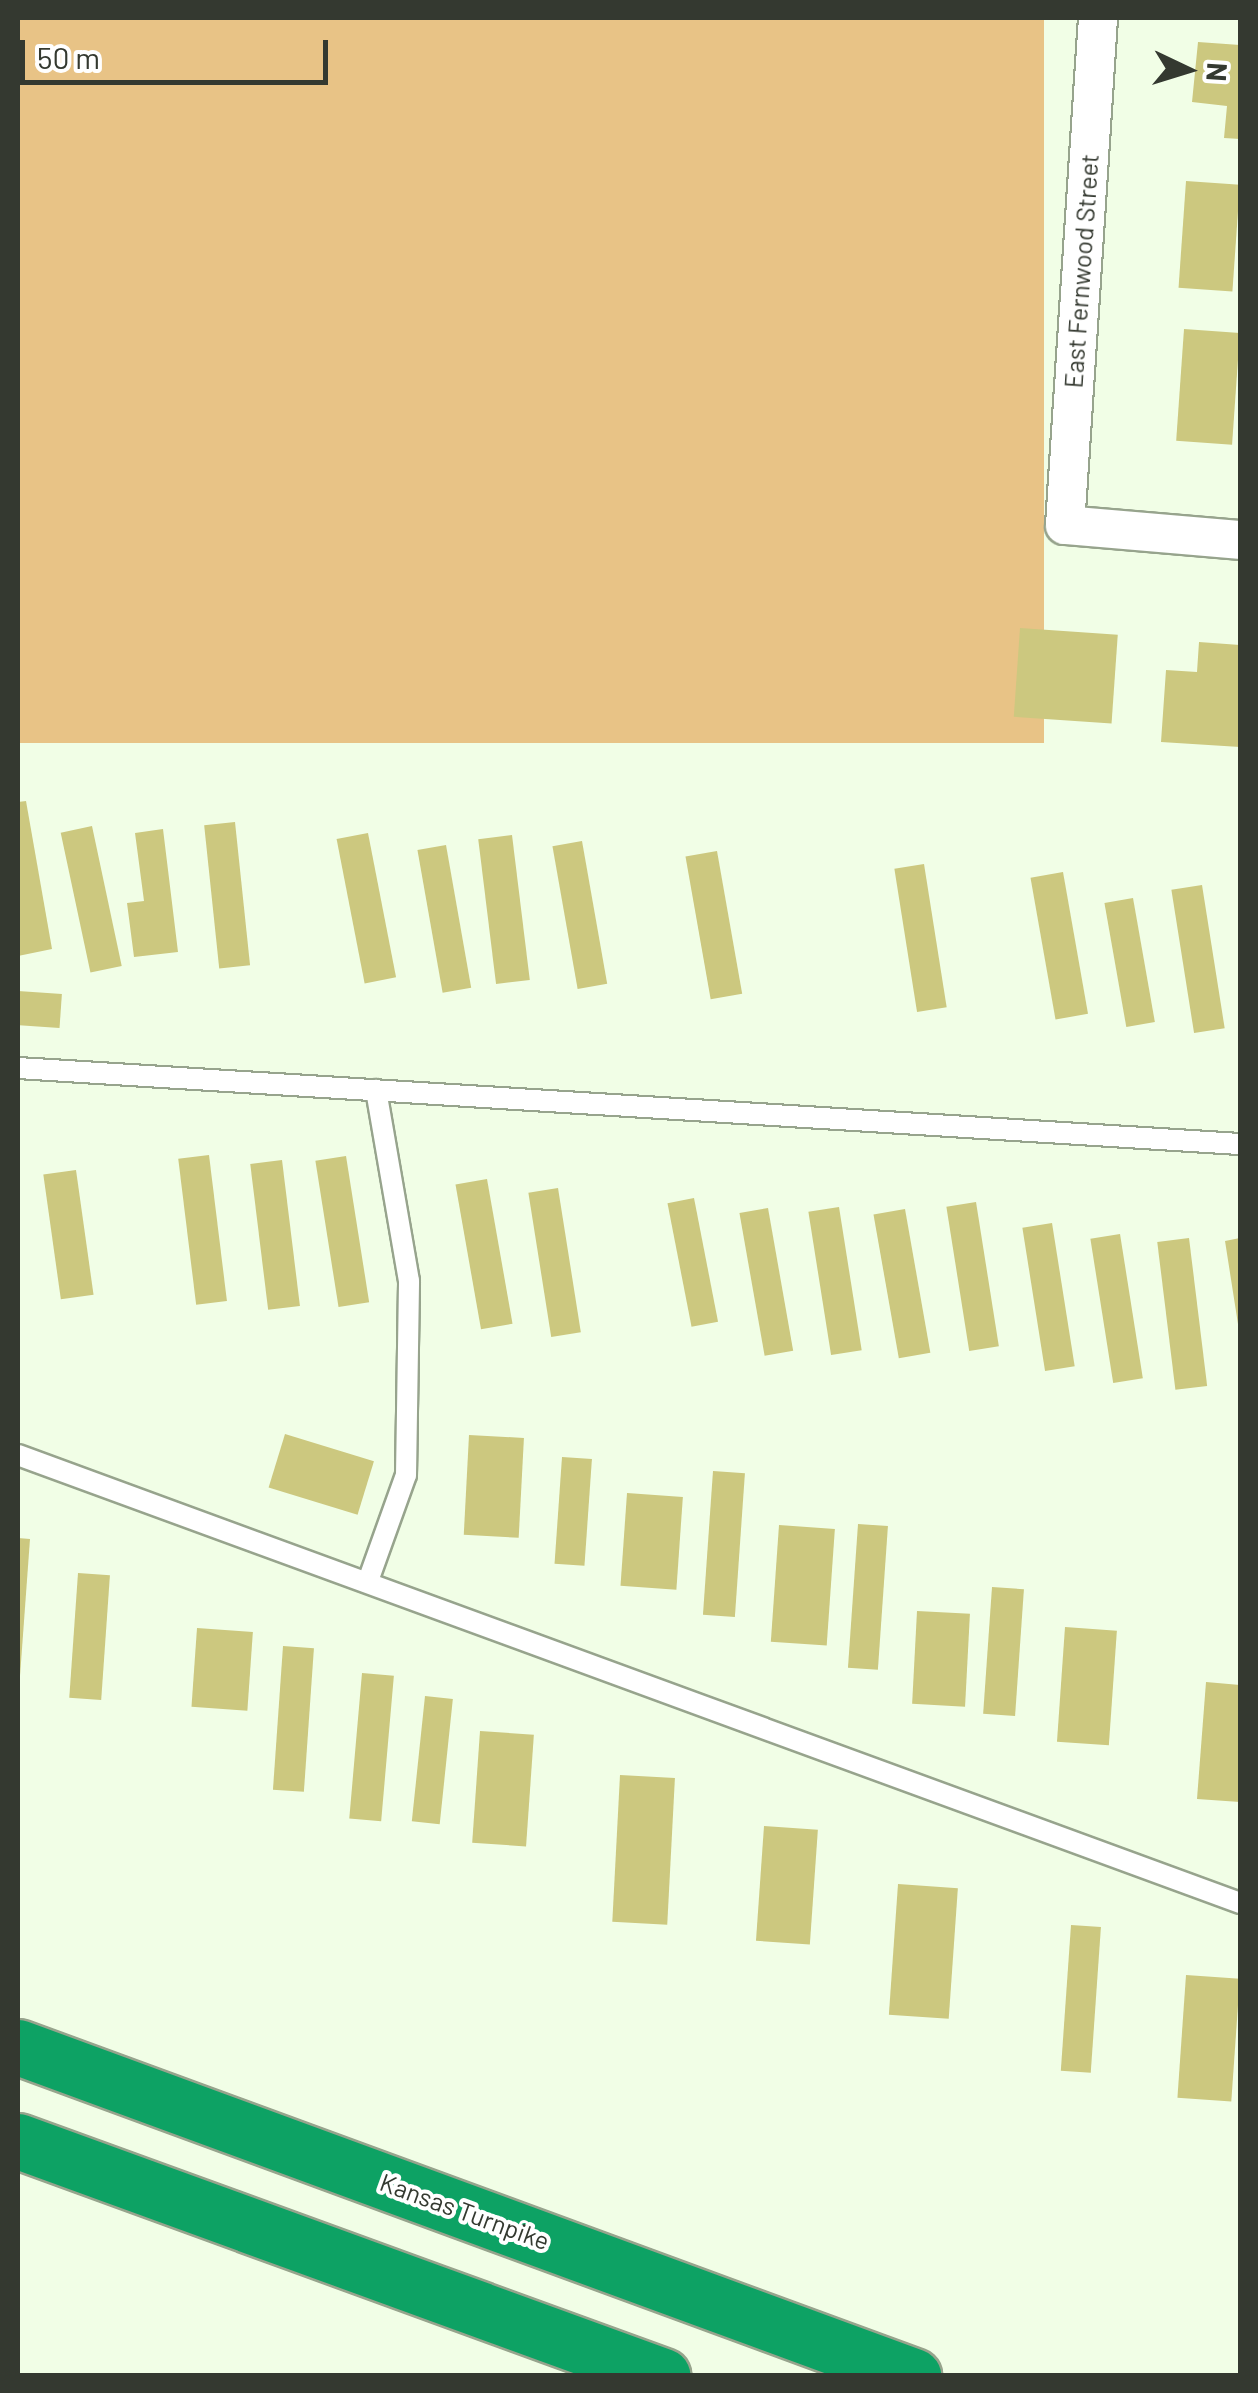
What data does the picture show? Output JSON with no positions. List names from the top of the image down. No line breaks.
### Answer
{"streets":{"highway":["Kansas Turnpike"],"street":["East Fernwood Street"]},"scale_bar":"50 m","north":"right"}
